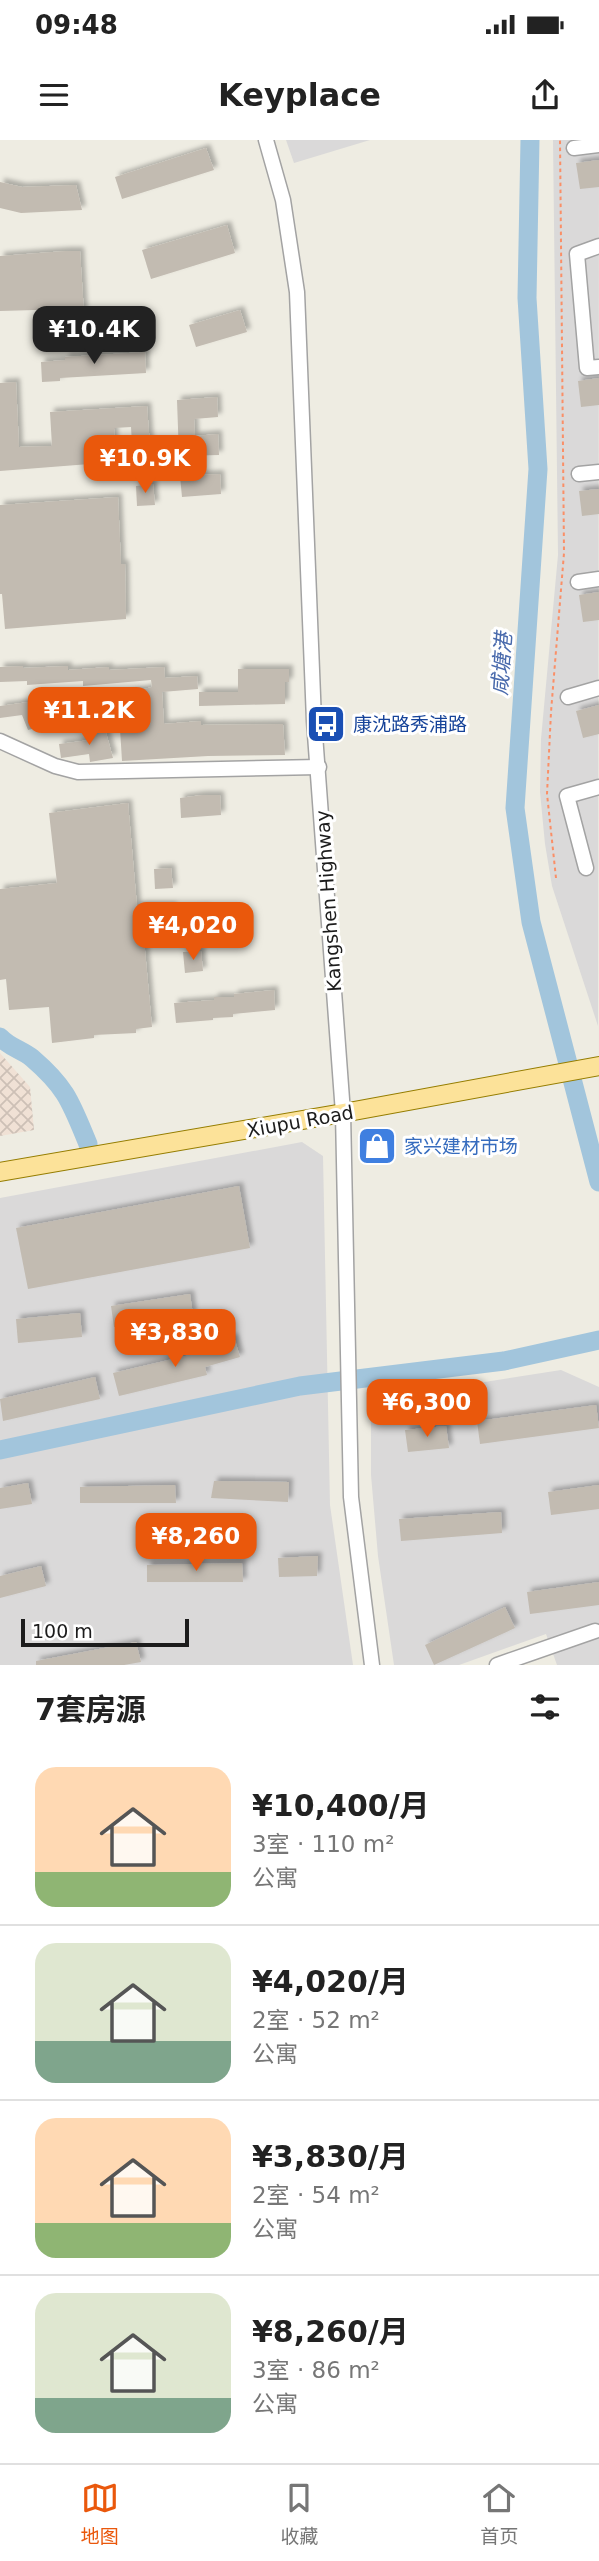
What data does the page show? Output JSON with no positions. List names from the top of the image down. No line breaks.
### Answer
{"streets":{"main road":["Xiupu Road"],"street":["Kangshen Highway"]},"crossings":[["Kangshen Highway","Xiupu Road"]],"water":["咸塘港"],"places":{"bus stop":["康沈路秀浦路"],"shop":["家兴建材市场"]},"scale_bar":"100 m","page":{"status":"09:48","header":"Keyplace","price":["¥10.4K","¥10.9K","¥11.2K","¥4,020","¥3,830","¥6,300","¥8,260"],"scale":"100 m","heading":"7套房源","list":[{"name":"¥10,400/月","note":"3室 · 110 m² · 公寓"},{"name":"¥4,020/月","note":"2室 · 52 m² · 公寓"},{"name":"¥3,830/月","note":"2室 · 54 m² · 公寓"},{"name":"¥8,260/月","note":"3室 · 86 m² · 公寓"}],"tabs":["地图","收藏","首页"]}}
